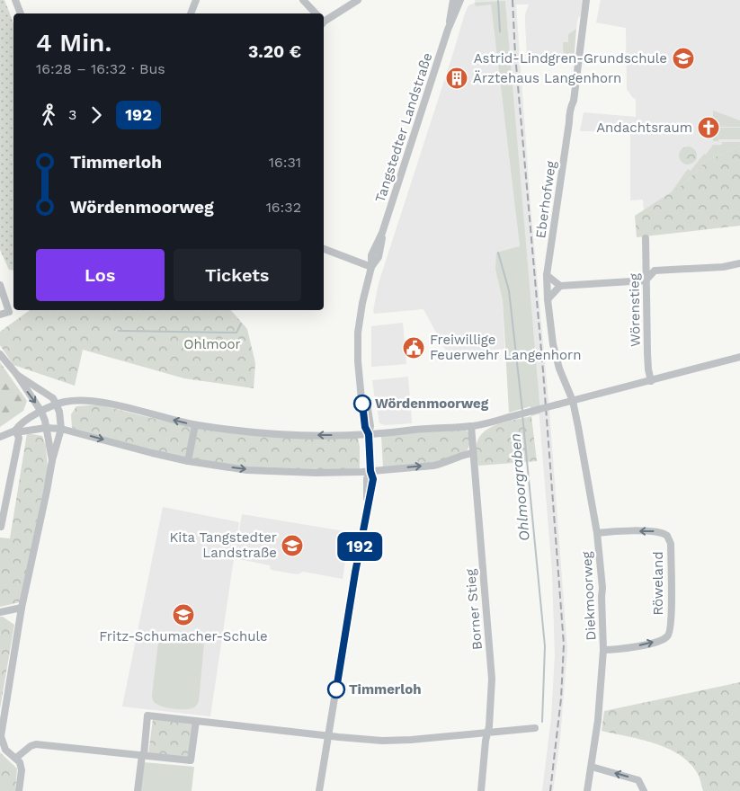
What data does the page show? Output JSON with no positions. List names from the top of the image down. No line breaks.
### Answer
{"streets":{"street":["Tangstedter Landstraße","Eberhofweg","Wörenstieg","Röweland","Diekmoorweg","Borner Stieg"]},"crossings":[["Eberhofweg","Diekmoorweg"],["Röweland","Diekmoorweg"]],"water":["Ohlmoorgraben"],"parks":["Ohlmoor"],"places":{"school or university":["Astrid-Lindgren-Grundschule","Kita Tangstedter Landstraße","Fritz-Schumacher-Schule"],"building":["Ärztehaus Langenhorn"],"church":["Andachtsraum"],"public building":["Freiwillige Feuerwehr Langenhorn"],"other":["Wördenmoorweg","Timmerloh"]},"lines":["bus line 192"],"page":{"on_map":"192","heading":["4 Min.","16:28 – 16:32 · Bus","3.20 €"],"legs":["3","192"],"list":[{"name":"Timmerloh","value":"16:31"},{"name":"Wördenmoorweg","value":"16:32"}],"buttons":["Los","Tickets"]}}
